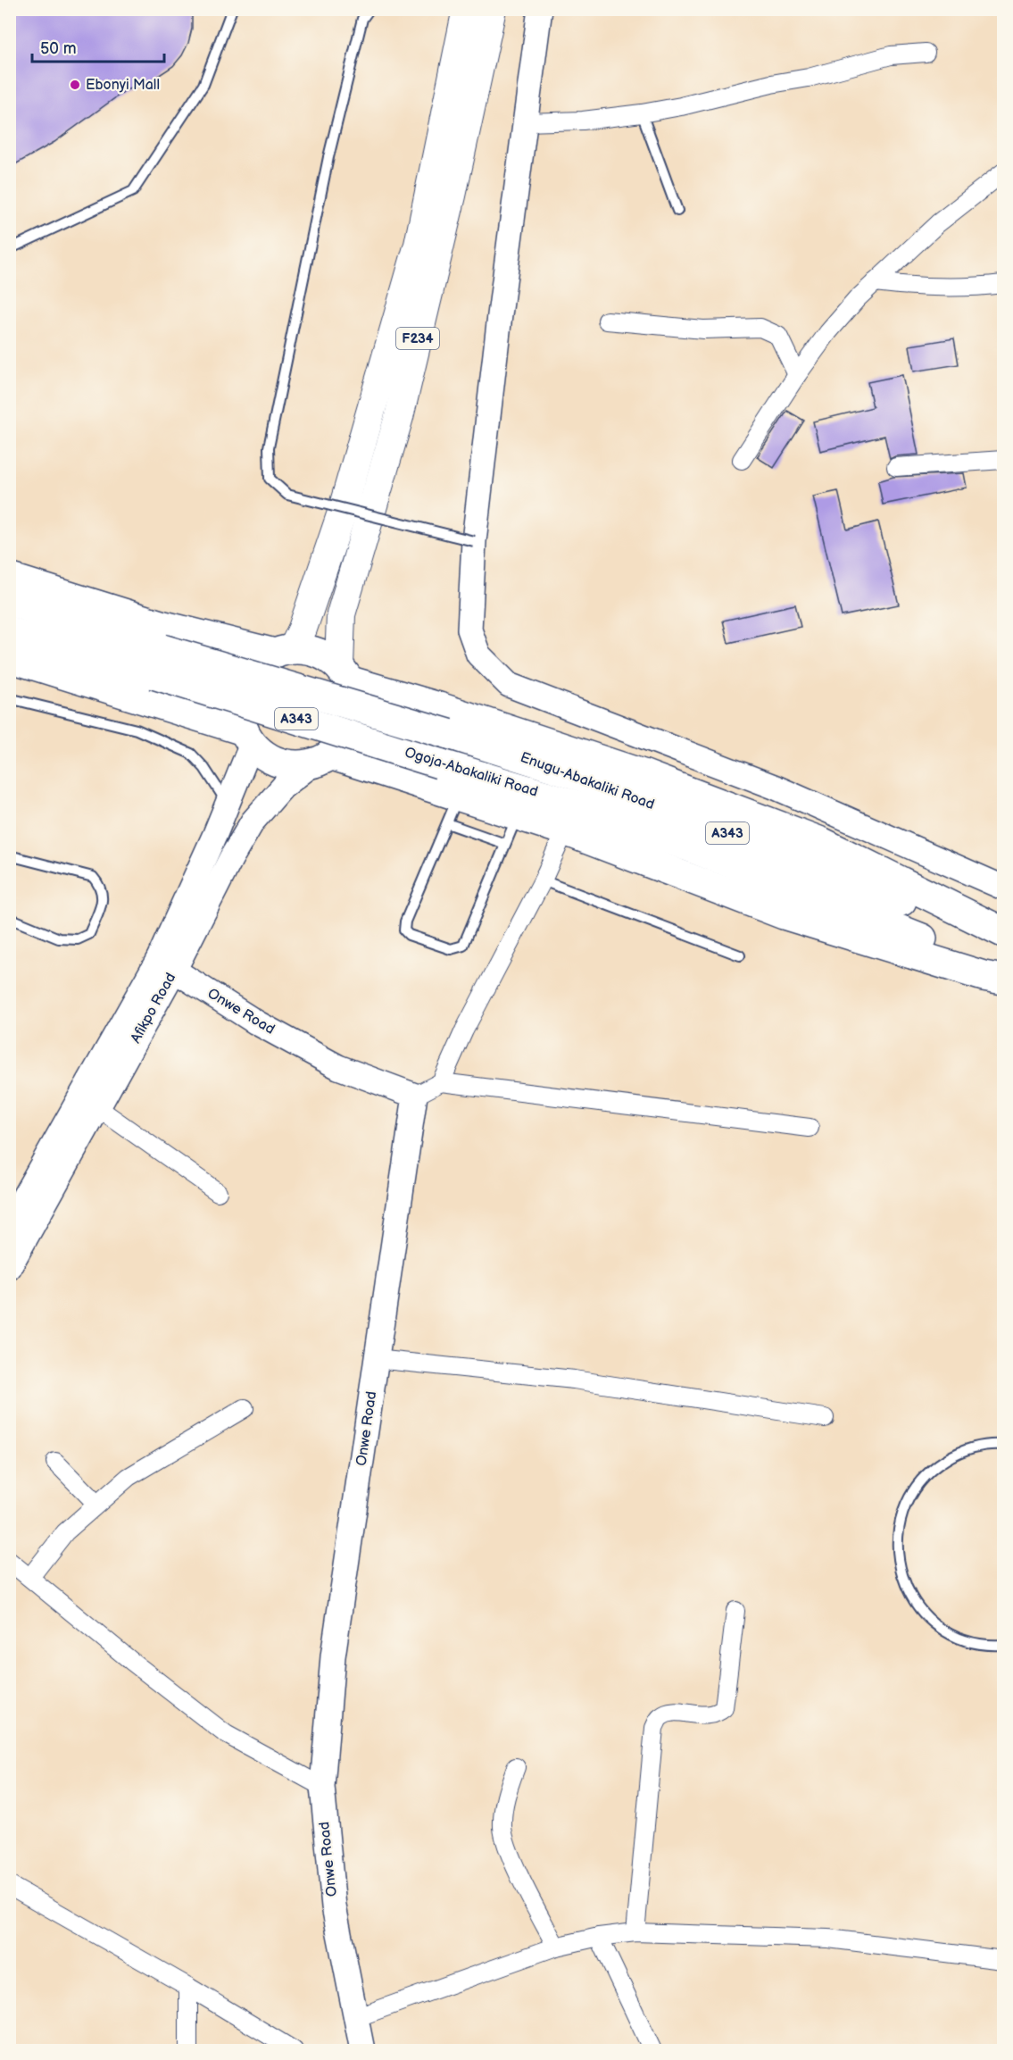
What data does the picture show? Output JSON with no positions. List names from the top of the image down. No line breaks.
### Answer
{"streets":{"highway":["A343","Ogoja-Abakaliki Road","Enugu-Abakaliki Road"],"main road":["F234","Afikpo Road","Onwe Road"]},"crossings":[["F234","Afikpo Road"],["Ogoja-Abakaliki Road","Enugu-Abakaliki Road"],["Afikpo Road","Onwe Road"]],"places":["Ebonyi Mall"],"scale_bar":"50 m"}
